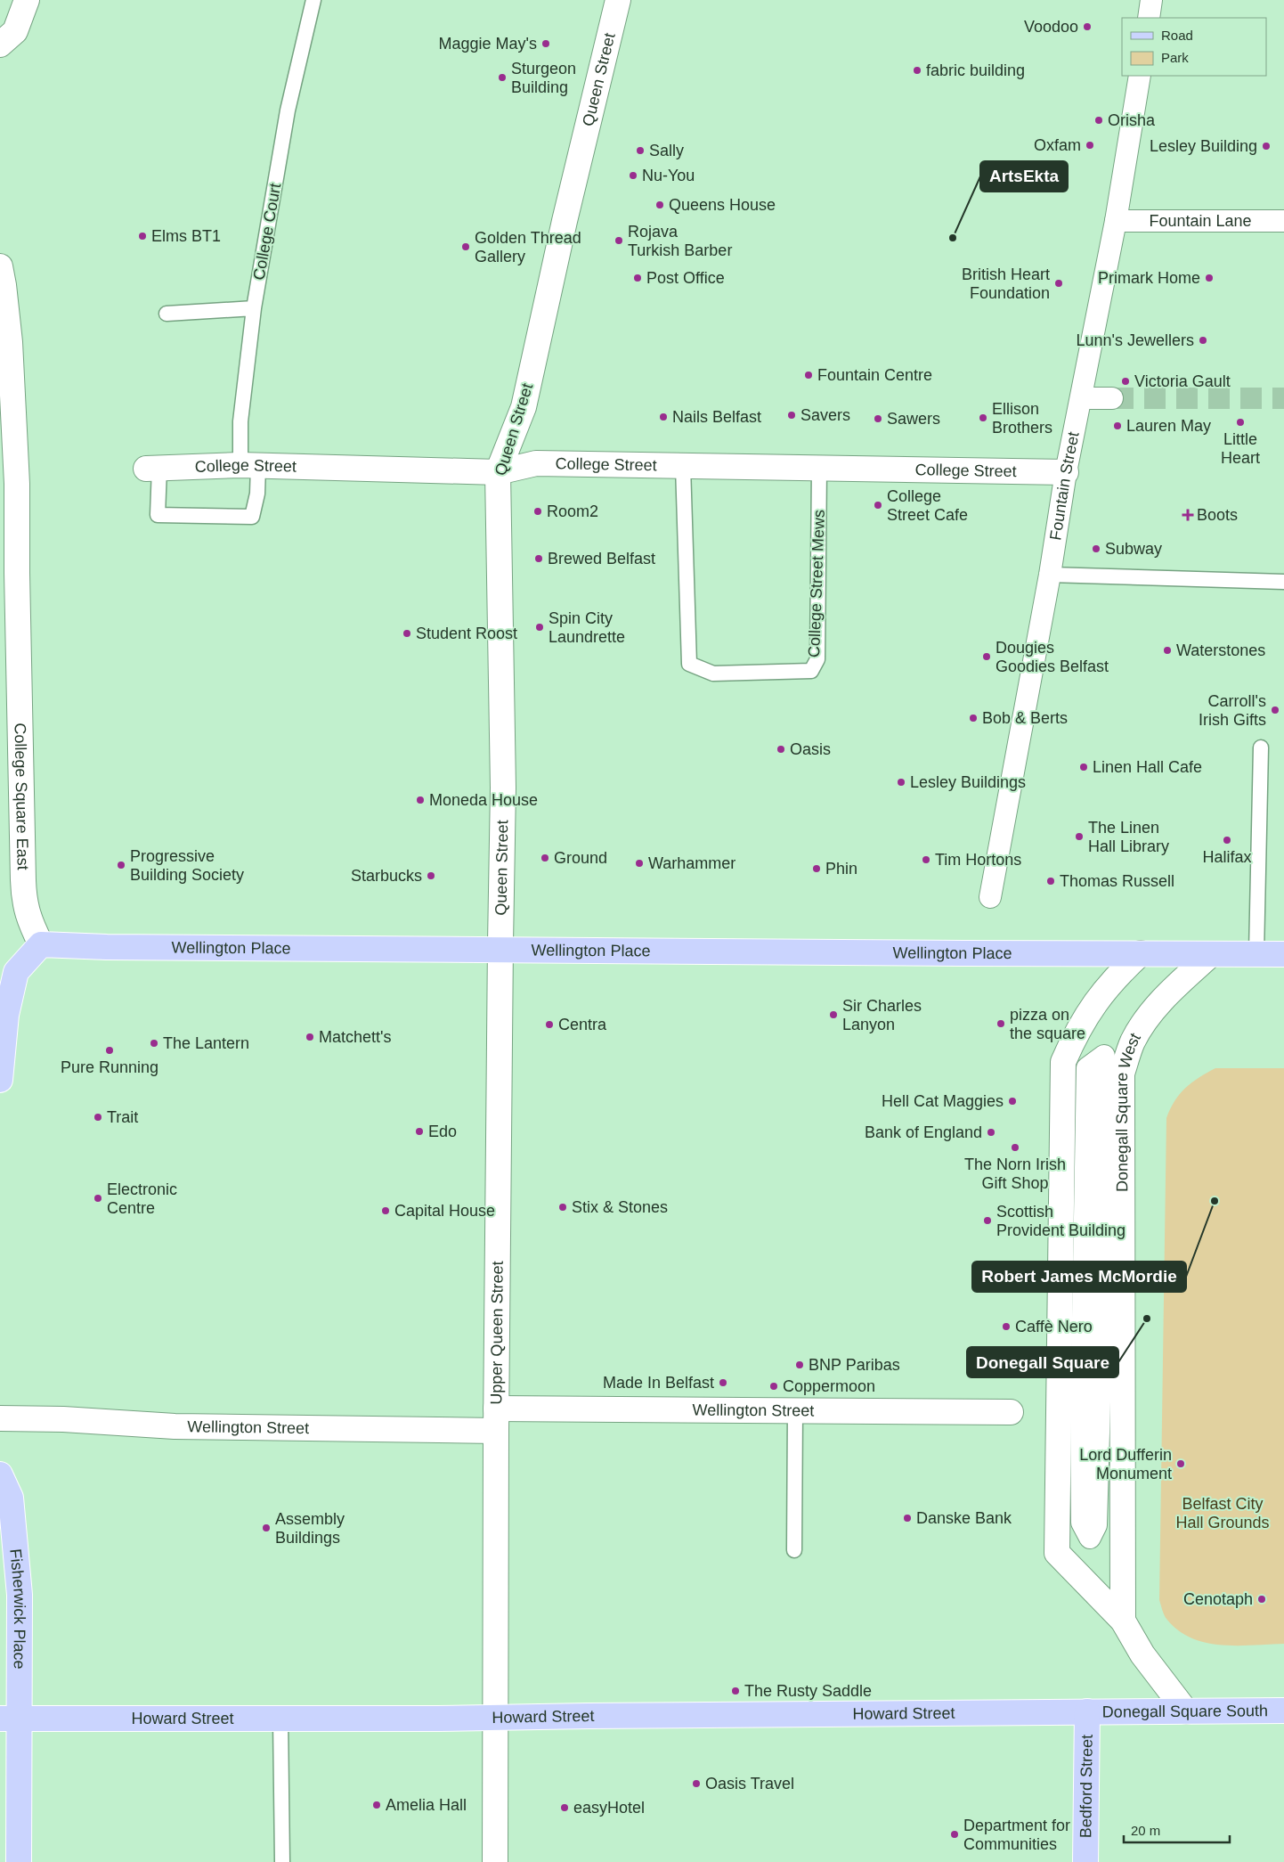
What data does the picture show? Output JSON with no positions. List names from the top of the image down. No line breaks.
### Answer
{"streets":{"main road":["Wellington Place","Fisherwick Place","Donegall Square South","Howard Street","Bedford Street"],"street":["Queen Street","Fountain Lane","College Street","Fountain Street","College Square East","Donegall Square West","Upper Queen Street","Wellington Street"],"lane":["College Court","College Street Mews"]},"crossings":[["Queen Street","College Street"],["Queen Street","Wellington Place"],["Queen Street","Upper Queen Street"],["Fountain Lane","Fountain Street"],["College Court","College Street"],["College Street","Fountain Street"],["College Street","College Street Mews"],["College Square East","Wellington Place"],["Wellington Place","Donegall Square West"],["Wellington Place","Upper Queen Street"],["Donegall Square West","Donegall Square South"],["Upper Queen Street","Wellington Street"],["Upper Queen Street","Howard Street"],["Fisherwick Place","Howard Street"],["Donegall Square South","Howard Street"],["Donegall Square South","Bedford Street"],["Howard Street","Bedford Street"]],"parks":["Belfast City Hall Grounds"],"places":{"other":["Voodoo","Maggie May's","fabric building","Sturgeon Building","Orisha","Oxfam","Lesley Building","Sally","Nu-You","Queens House","Elms BT1","ArtsEkta","Rojava Turkish Barber","Golden Thread Gallery","Post Office","Primark Home","British Heart Foundation","Lunn's Jewellers","Fountain Centre","Victoria Gault","Savers","Nails Belfast","Ellison Brothers","Sawers","Little Heart","Lauren May","College Street Cafe","Room2","Subway","Brewed Belfast","Spin City Laundrette","Student Roost","Waterstones","Dougies Goodies Belfast","Carroll's Irish Gifts","Bob & Berts","Oasis","Linen Hall Cafe","Lesley Buildings","Moneda House","The Linen Hall Library","Halifax","Ground","Tim Hortons","Warhammer","Progressive Building Society","Phin","Starbucks","Thomas Russell","Sir Charles Lanyon","pizza on the square","Centra","Matchett's","The Lantern","Pure Running","Hell Cat Maggies","Trait","Edo","Bank of England","The Norn Irish Gift Shop","Electronic Centre","Robert James McMordie","Stix & Stones","Capital House","Scottish Provident Building","Donegall Square","Caffè Nero","BNP Paribas","Made In Belfast","Coppermoon","Lord Dufferin Monument","Danske Bank","Assembly Buildings","Cenotaph","The Rusty Saddle","Oasis Travel","Amelia Hall","easyHotel","Department for Communities"],"health":["Boots"]},"legend":["Road","Park"],"scale_bar":"20 m"}
